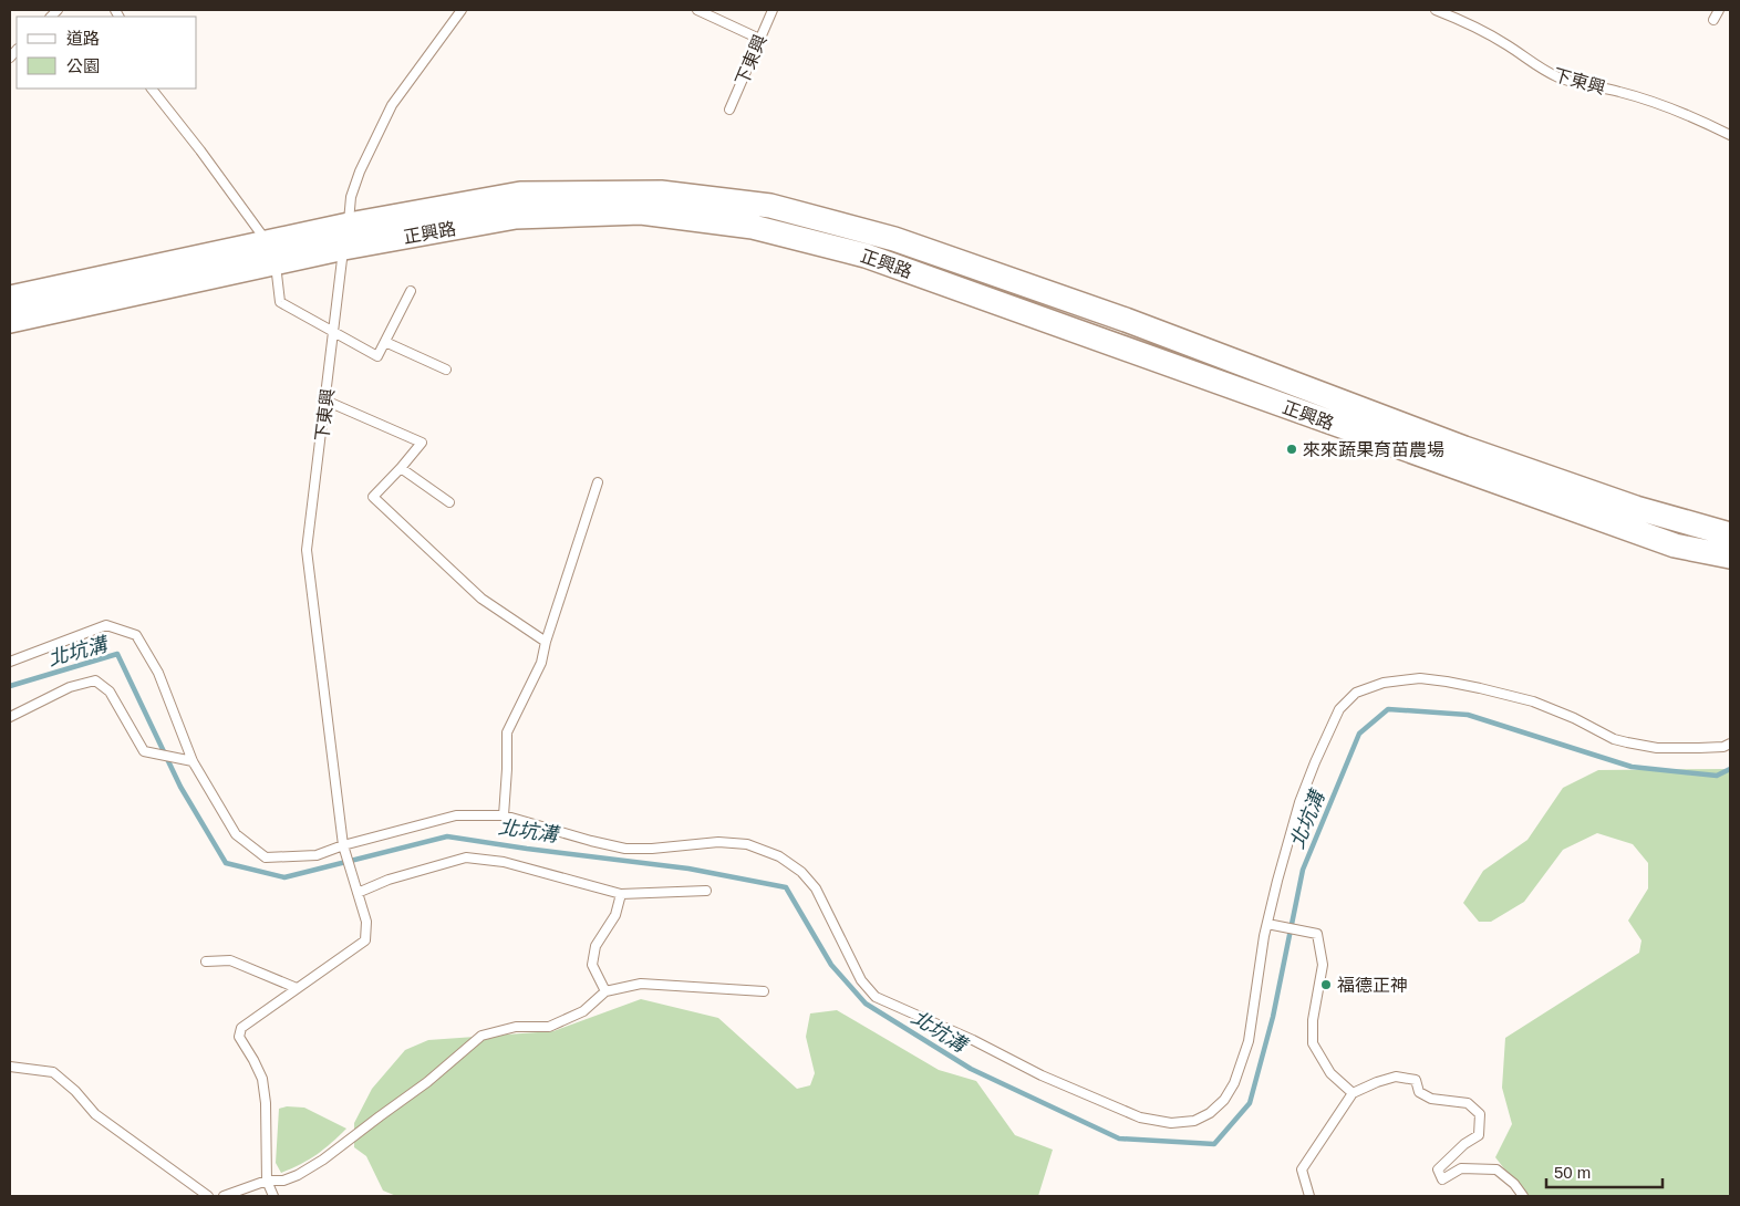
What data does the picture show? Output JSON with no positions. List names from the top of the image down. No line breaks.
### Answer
{"streets":{"main road":["正興路"],"lane":["下東興"]},"crossings":[["下東興","正興路"]],"water":["北坑溝"],"places":["來來蔬果育苗農場","福德正神"],"legend":["道路","公園"],"scale_bar":"50 m"}
